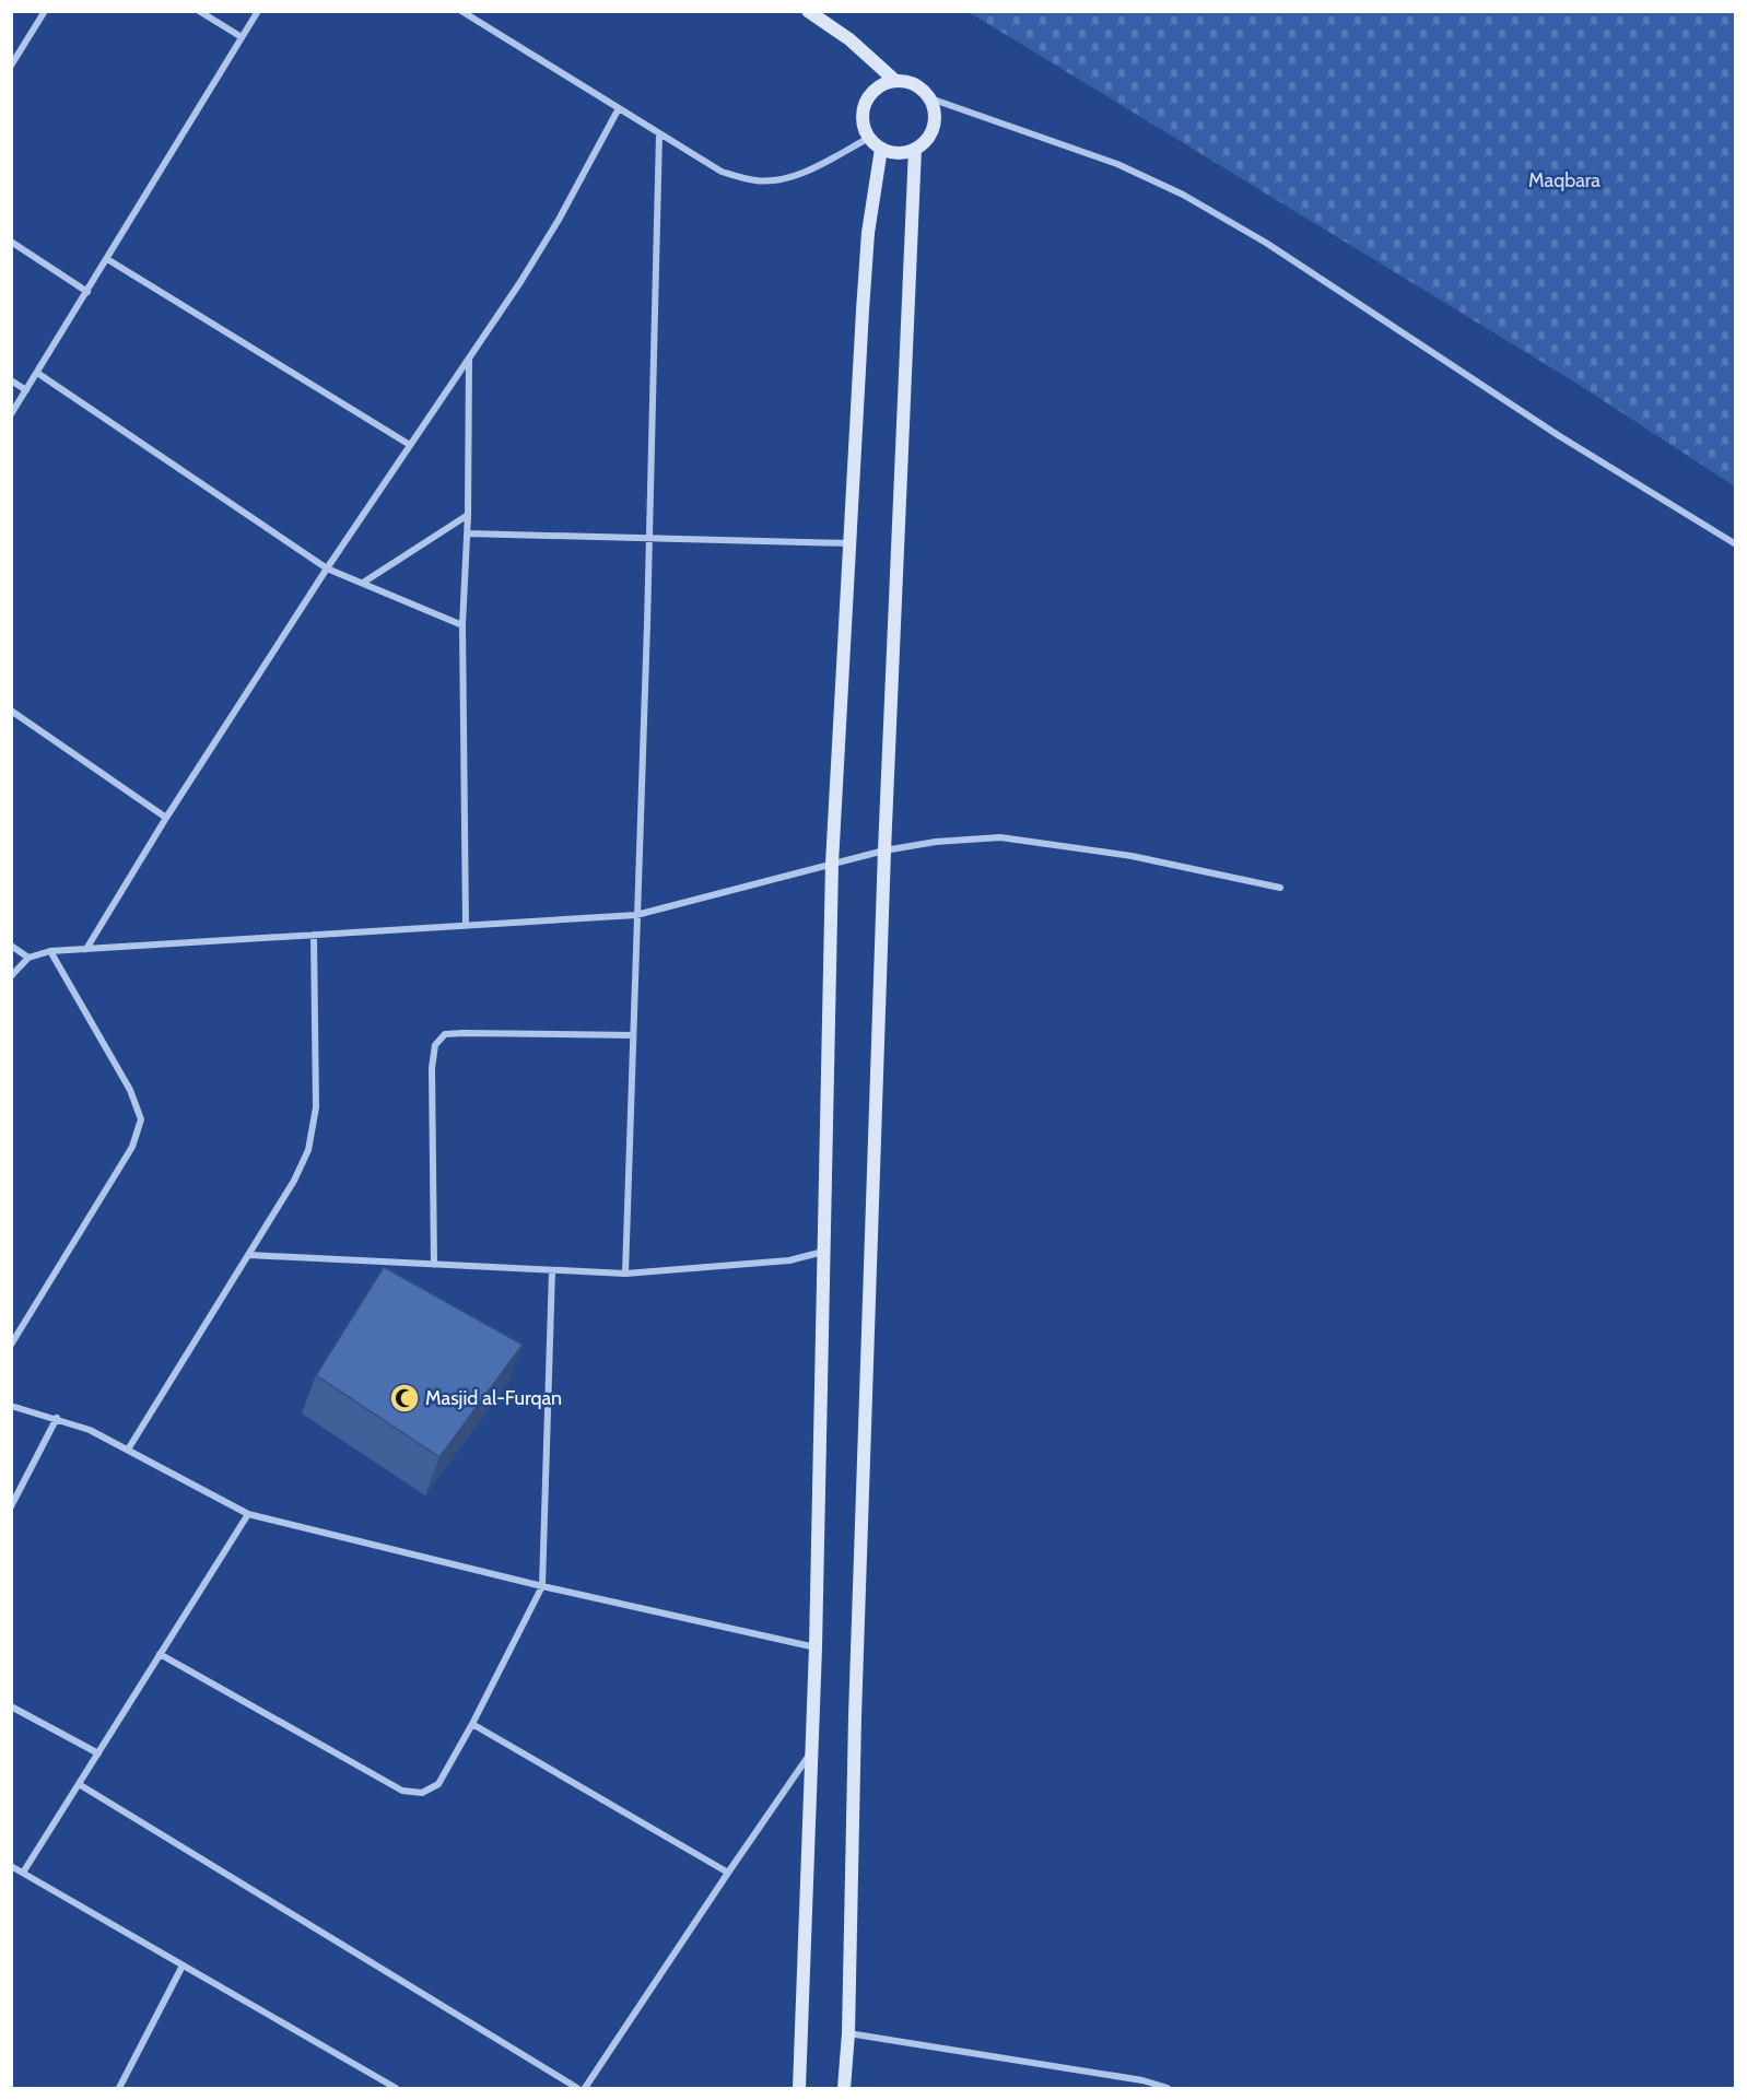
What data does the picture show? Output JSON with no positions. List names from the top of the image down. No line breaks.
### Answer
{"parks":["Maqbara"],"places":{"mosque":["Masjid al-Furqan"]}}
